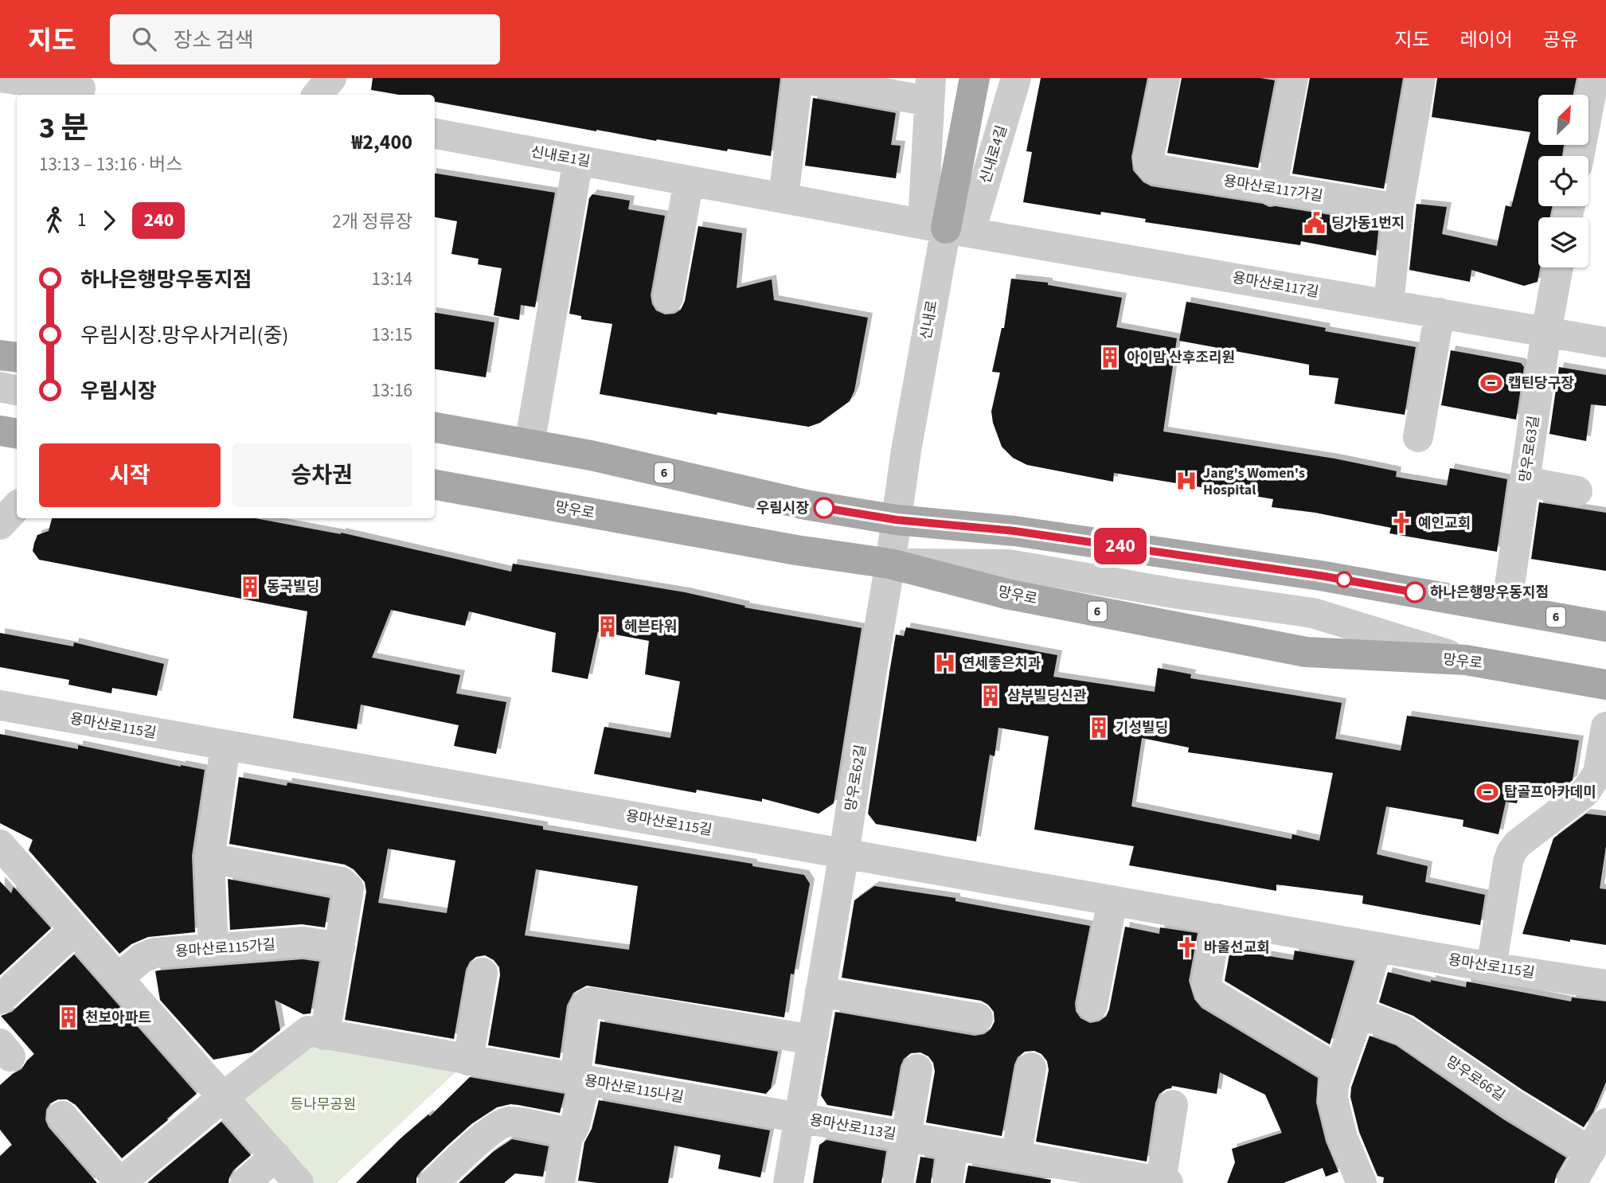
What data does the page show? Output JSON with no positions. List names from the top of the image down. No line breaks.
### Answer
{"streets":{"main road":["신내로","6","망우로"],"street":["신내로4길","신내로1길","용마산로117가길","용마산로117길","망우로63길","용마산로115길","망우로62길","용마산로115가길","망우로66길","용마산로115나길","용마산로113길"]},"crossings":[["신내로4길","신내로1길"],["신내로4길","용마산로117길"],["신내로4길","신내로"],["신내로1길","용마산로117길"],["신내로1길","신내로"],["용마산로117길","신내로"],["용마산로117길","망우로63길"],["신내로","6"],["신내로","망우로"],["신내로","망우로62길"],["망우로63길","6"],["망우로","망우로62길"],["용마산로115길","망우로62길"],["망우로62길","용마산로115나길"],["망우로62길","용마산로113길"],["용마산로115나길","용마산로113길"]],"parks":["등나무공원"],"places":{"public building":["딩가동1번지"],"building":["아이맘 산후조리원","동국빌딩","헤븐타워","삼부빌딩신관","기성빌딩","천보아파트"],"sports":["캡틴당구장","탑골프아카데미"],"hospital":["Jang's Women's Hospital","연세좋은치과"],"other":["우림시장","하나은행망우동지점"],"church":["예인교회","바울선교회"]},"lines":["bus line 240"],"north":"top right","page":{"header":"지도","search":"장소 검색","nav":["지도","레이어","공유"],"on_map":"240","heading":["3 분","13:13 – 13:16 · 버스","₩2,400"],"legs":["1","240","2개 정류장"],"list":[{"name":"하나은행망우동지점","value":"13:14"},{"name":"우림시장.망우사거리(중)","value":"13:15"},{"name":"우림시장","value":"13:16"}],"buttons":["시작","승차권"]}}
